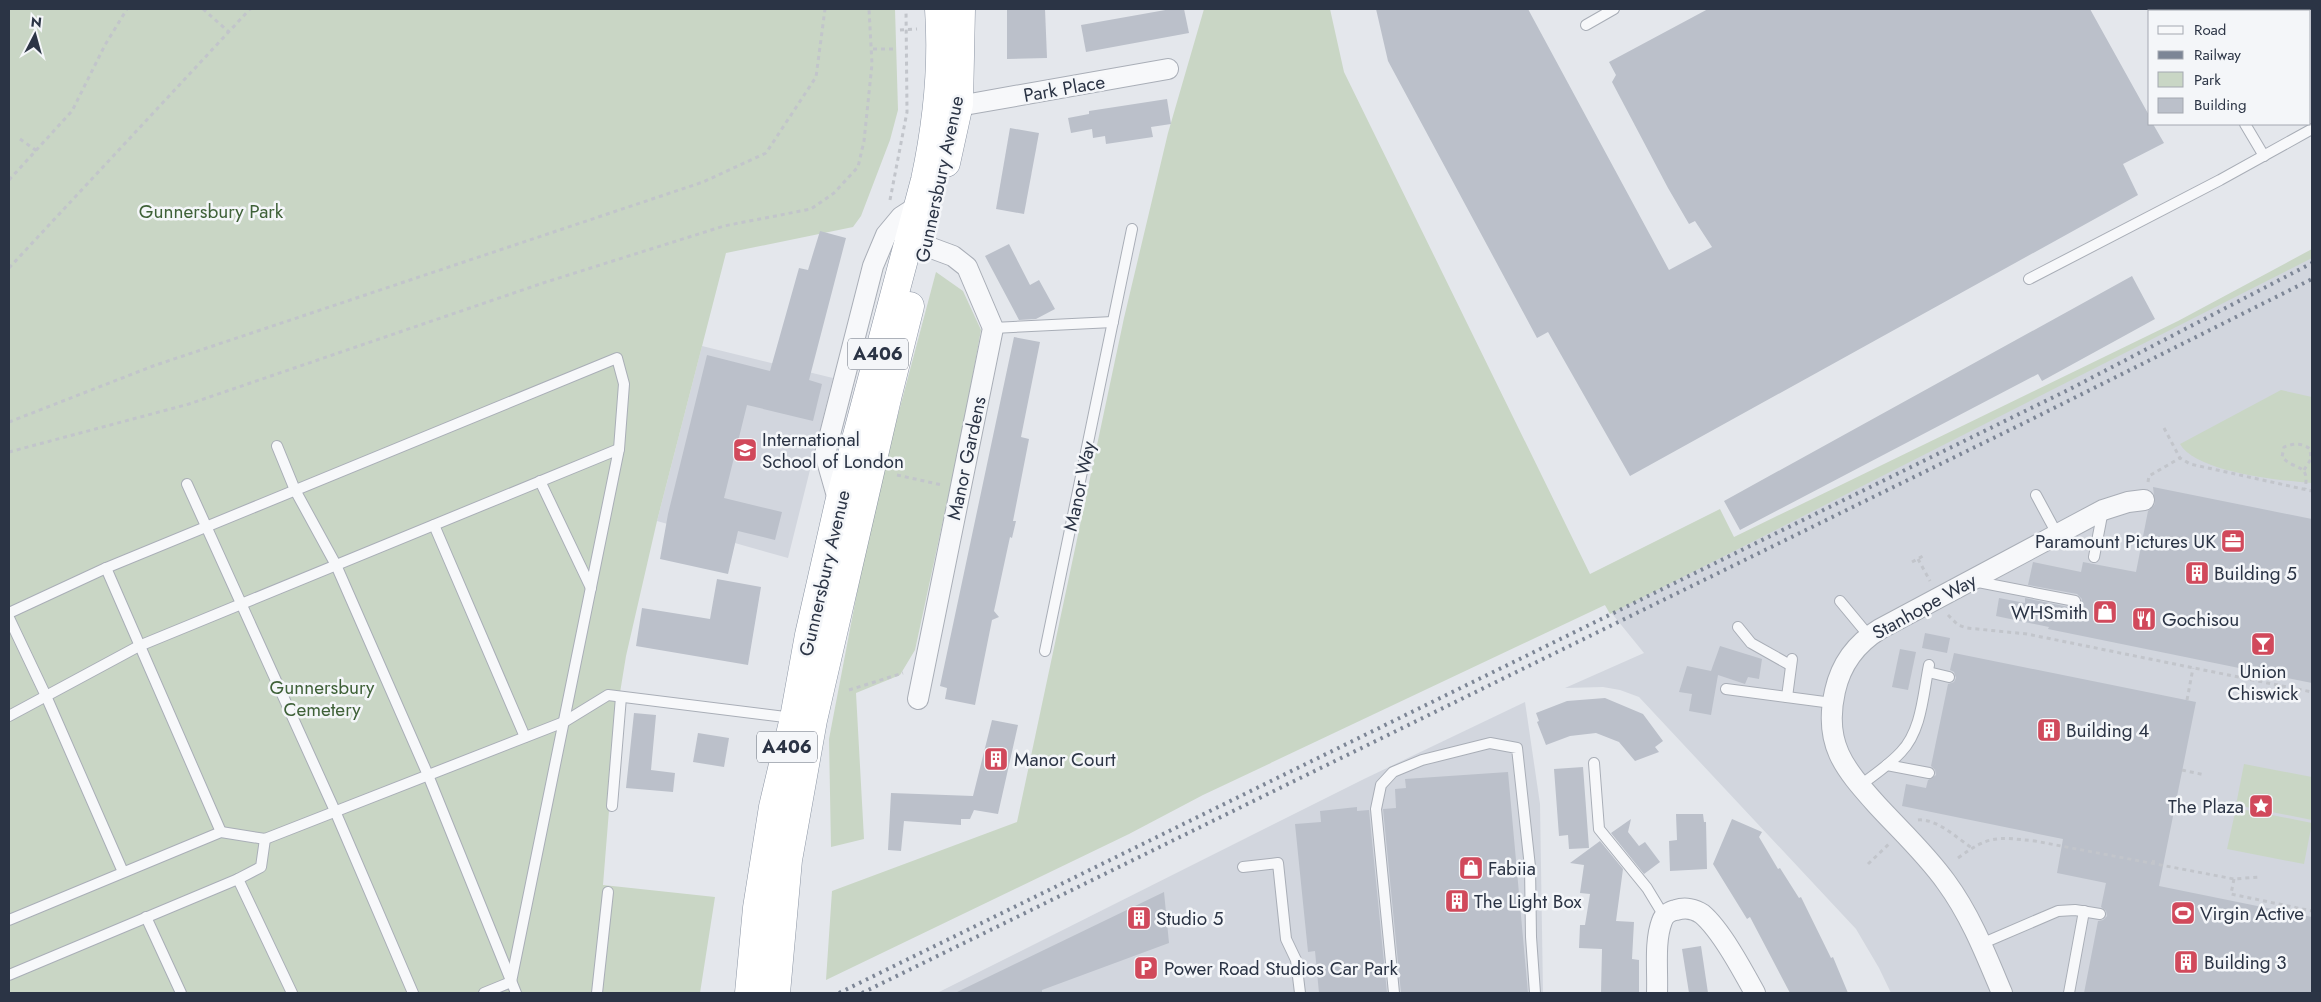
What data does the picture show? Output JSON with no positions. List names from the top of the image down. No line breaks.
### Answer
{"streets":{"highway":["Gunnersbury Avenue","A406"],"street":["Park Place","Manor Gardens","Stanhope Way"],"lane":["Manor Way"]},"crossings":[["Park Place","Gunnersbury Avenue"]],"parks":["Gunnersbury Park","Gunnersbury Cemetery"],"places":{"school or university":["International School of London"],"office":["Paramount Pictures UK"],"building":["Building 5","Building 4","Manor Court","The Light Box","Studio 5","Building 3"],"shop":["WHSmith","Fabiia"],"restaurant":["Gochisou"],"bar":["Union Chiswick"],"place":["The Plaza"],"sports":["Virgin Active"],"parking":["Power Road Studios Car Park"]},"legend":["Road","Railway","Park","Building"],"north":"top"}
